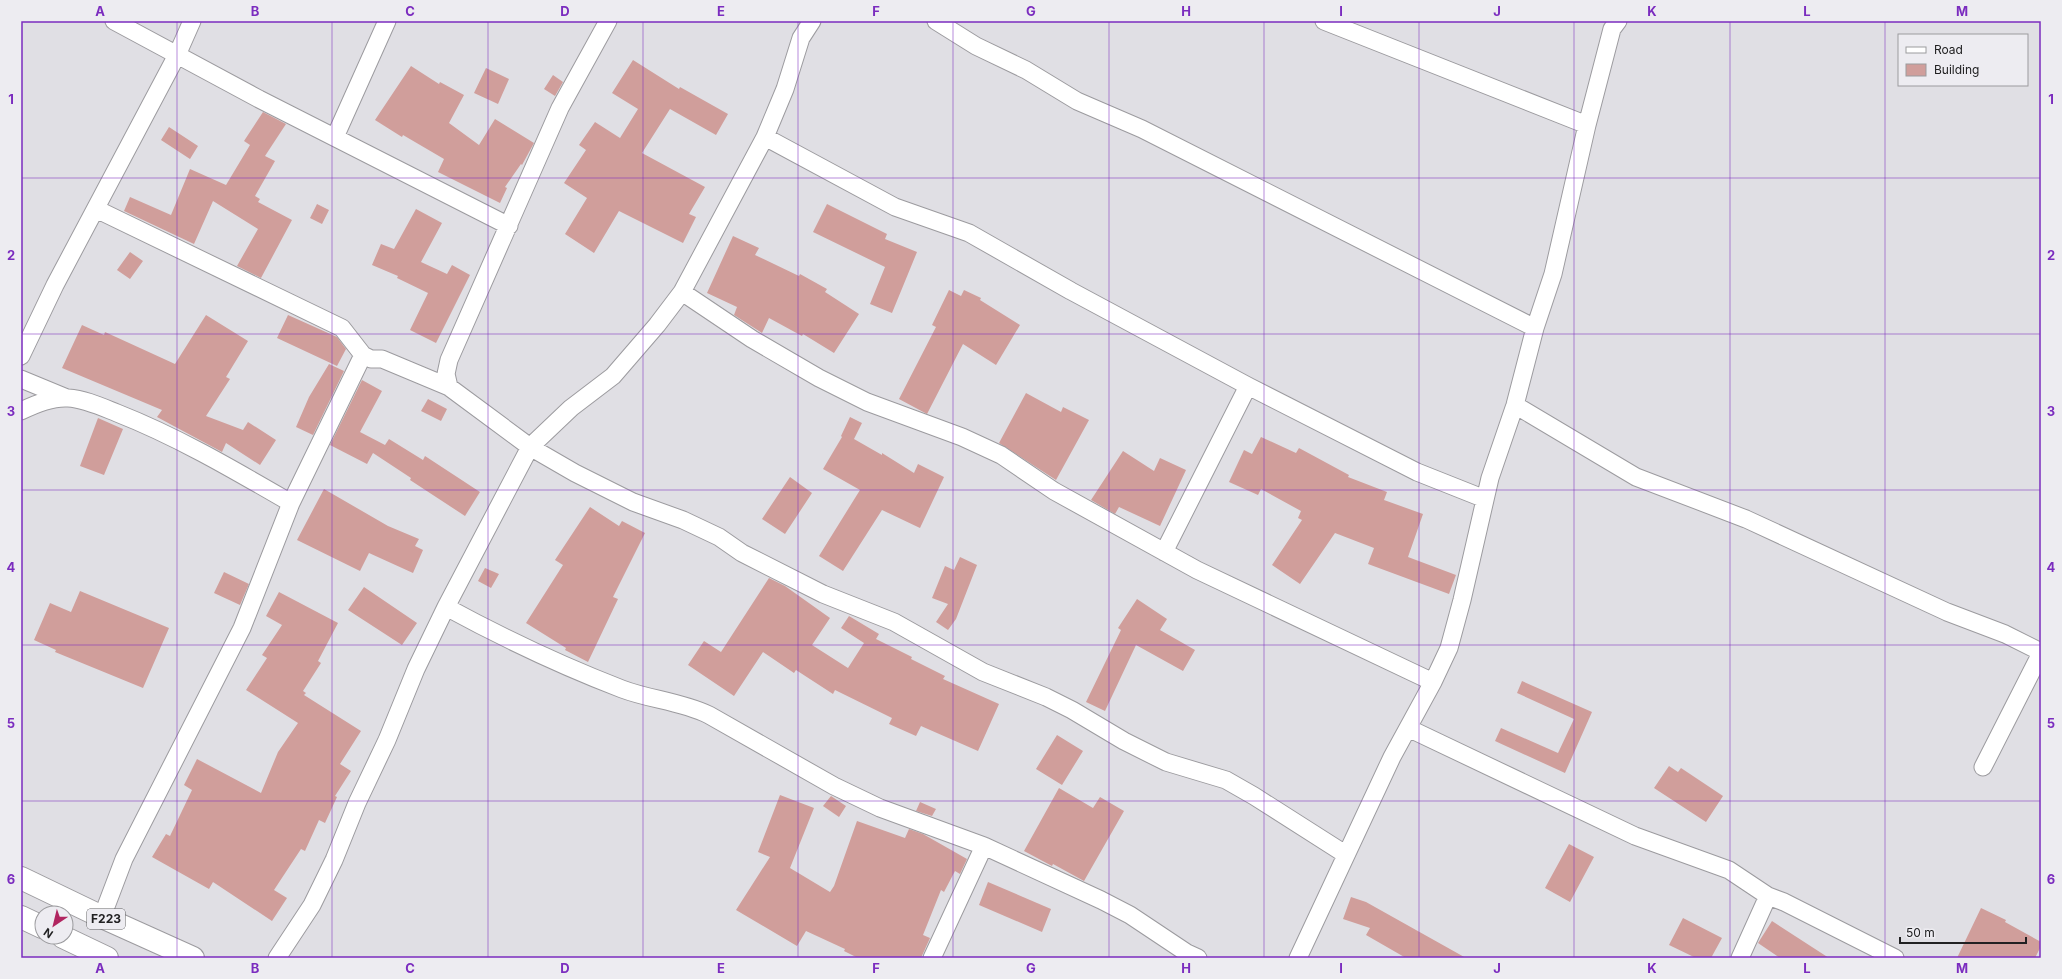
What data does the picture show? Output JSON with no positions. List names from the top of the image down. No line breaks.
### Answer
{"streets":{"main road":["F223"]},"legend":["Road","Building"],"scale_bar":"50 m","north":"bottom left","grid":{"columns":["A","B","C","D","E","F","G","H","I","J","K","L","M"],"rows":["1","2","3","4","5","6"]}}
